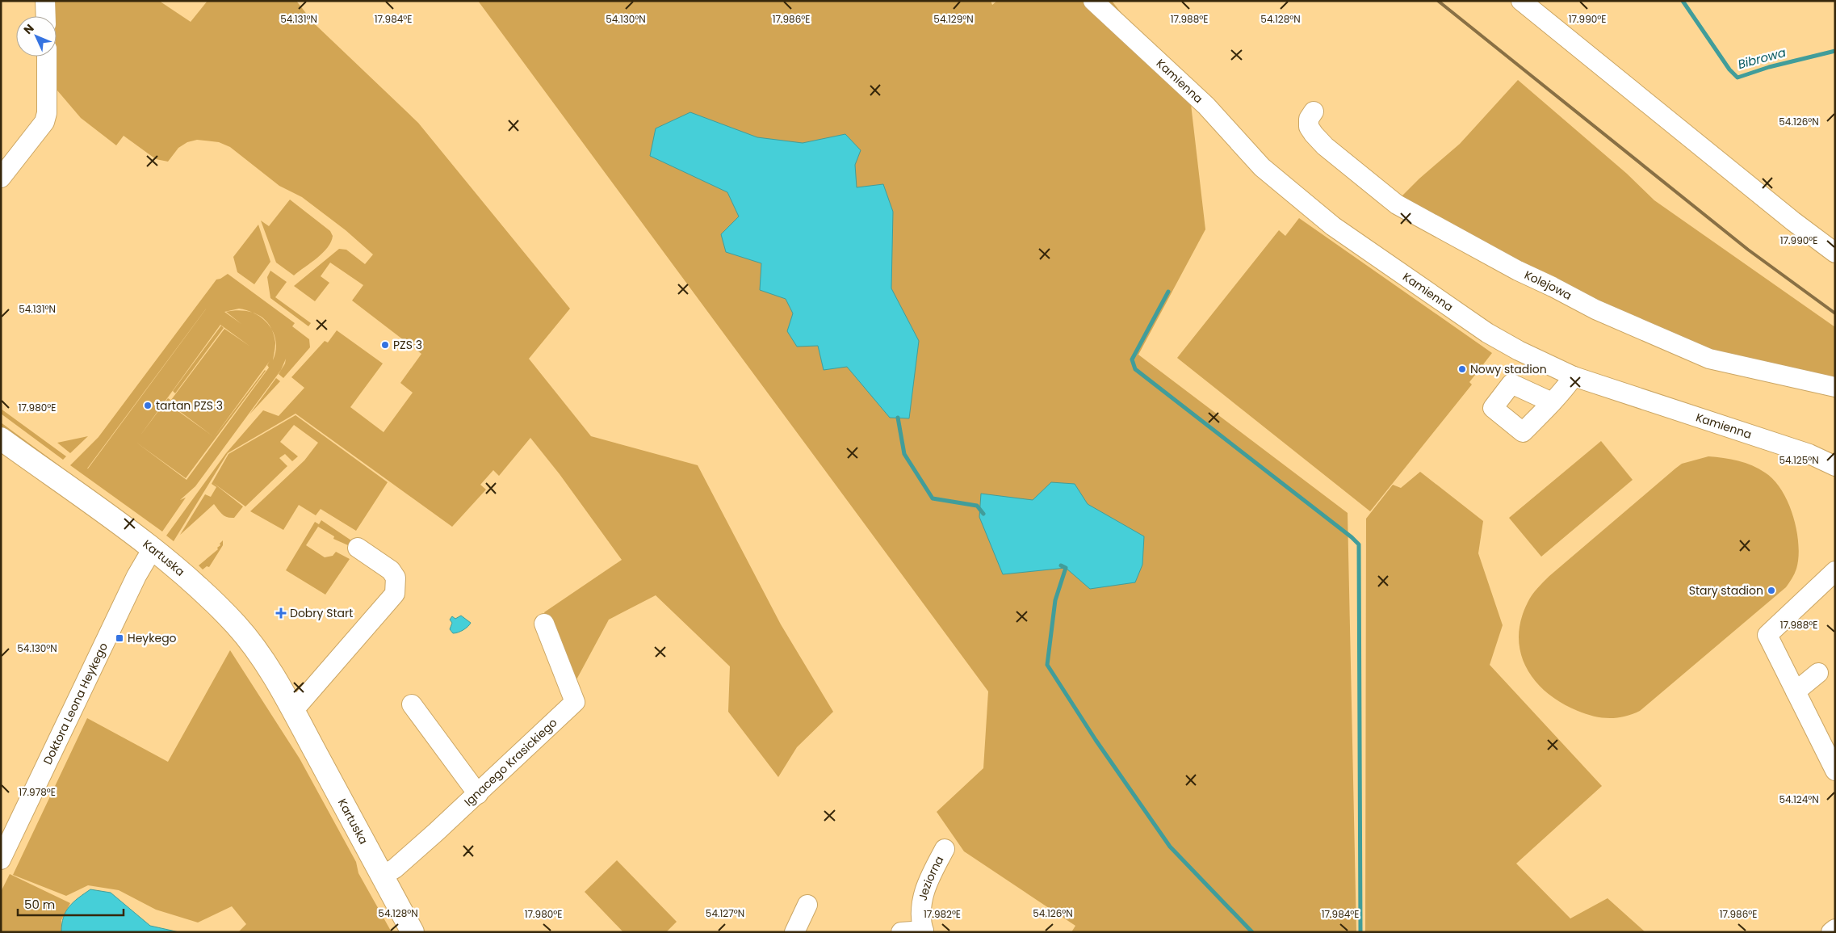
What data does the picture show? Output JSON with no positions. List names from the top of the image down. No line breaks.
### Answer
{"streets":{"main road":["Kartuska"],"street":["Kamienna","Kolejowa","Doktora Leona Heykego","Ignacego Krasickiego","Jeziorna"]},"crossings":[["Kartuska","Doktora Leona Heykego"],["Kartuska","Ignacego Krasickiego"]],"water":["Bibrowa"],"places":{"other":["PZS 3","Nowy stadion","tartan PZS 3","Stary stadion"],"health":["Dobry Start"],"transit":["Heykego"]},"scale_bar":"50 m","north":"top left","coordinates":["17.984°E","17.986°E","17.988°E","17.990°E","54.131°N","54.130°N","54.129°N","54.128°N","54.126°N","17.980°E","54.125°N","17.978°E","54.124°N","54.127°N","17.982°E"]}
